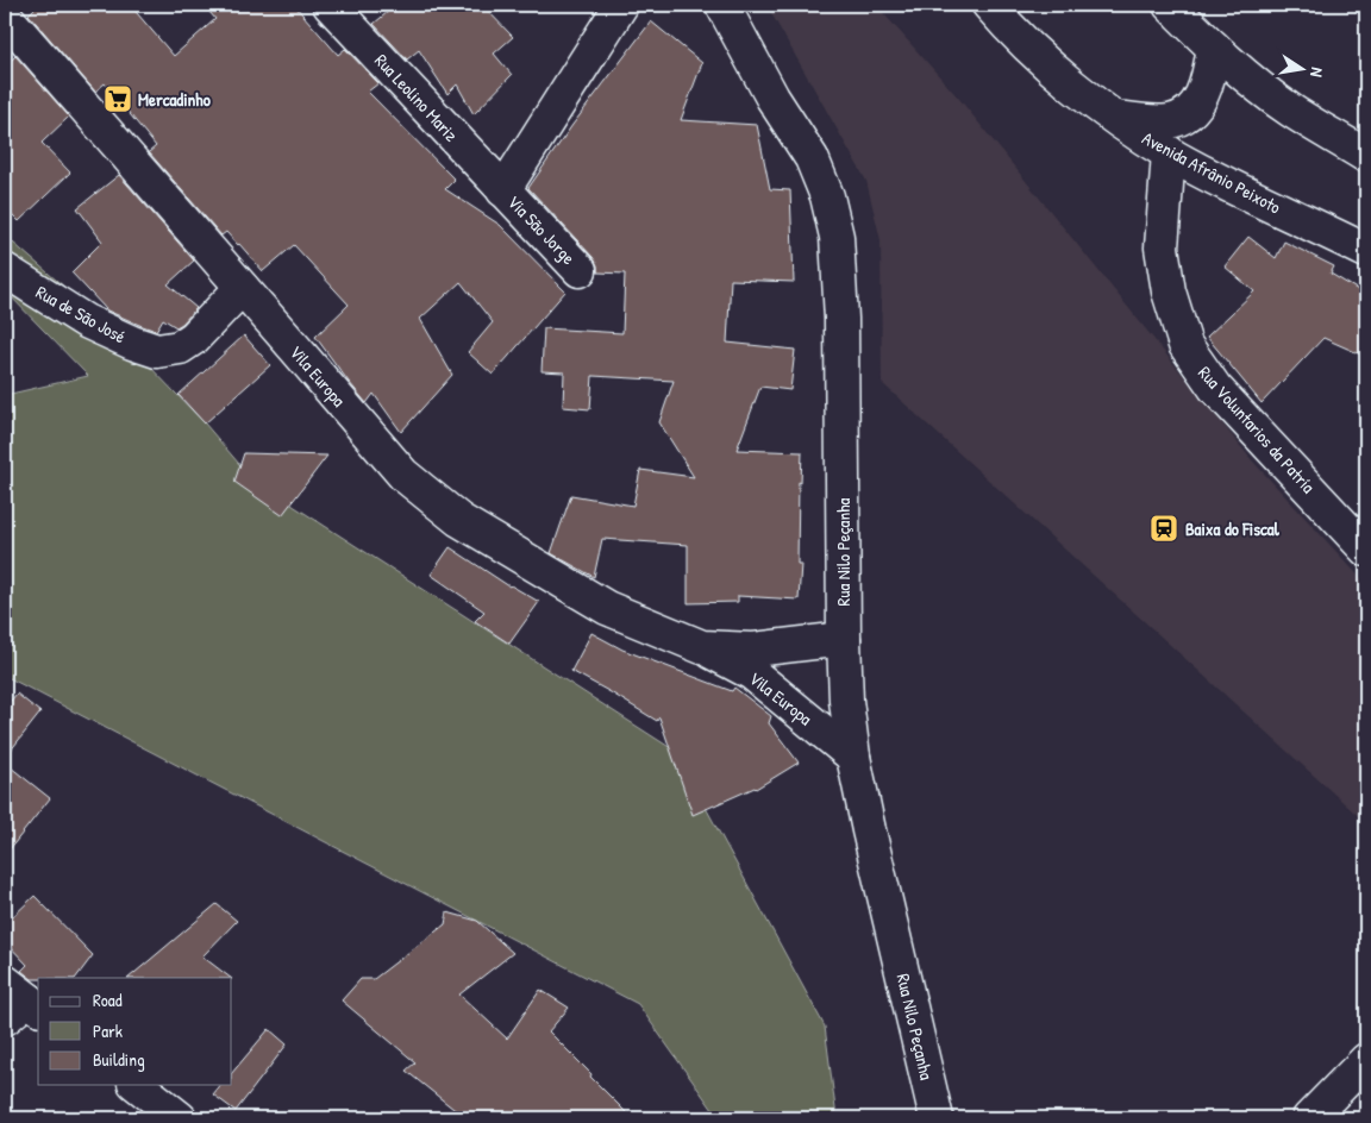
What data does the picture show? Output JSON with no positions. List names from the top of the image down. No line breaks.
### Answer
{"streets":{"street":["Rua Leolino Mariz","Avenida Afrânio Peixoto","Via São Jorge","Rua de São José","Vila Europa","Rua Voluntarios da Patría","Rua Nilo Peçanha"]},"crossings":[["Rua Leolino Mariz","Via São Jorge"],["Avenida Afrânio Peixoto","Rua Voluntarios da Patría"],["Rua de São José","Vila Europa"],["Vila Europa","Rua Nilo Peçanha"]],"places":{"supermarket":["Mercadinho"],"station":["Baixa do Fiscal"]},"legend":["Road","Park","Building"],"north":"right"}
